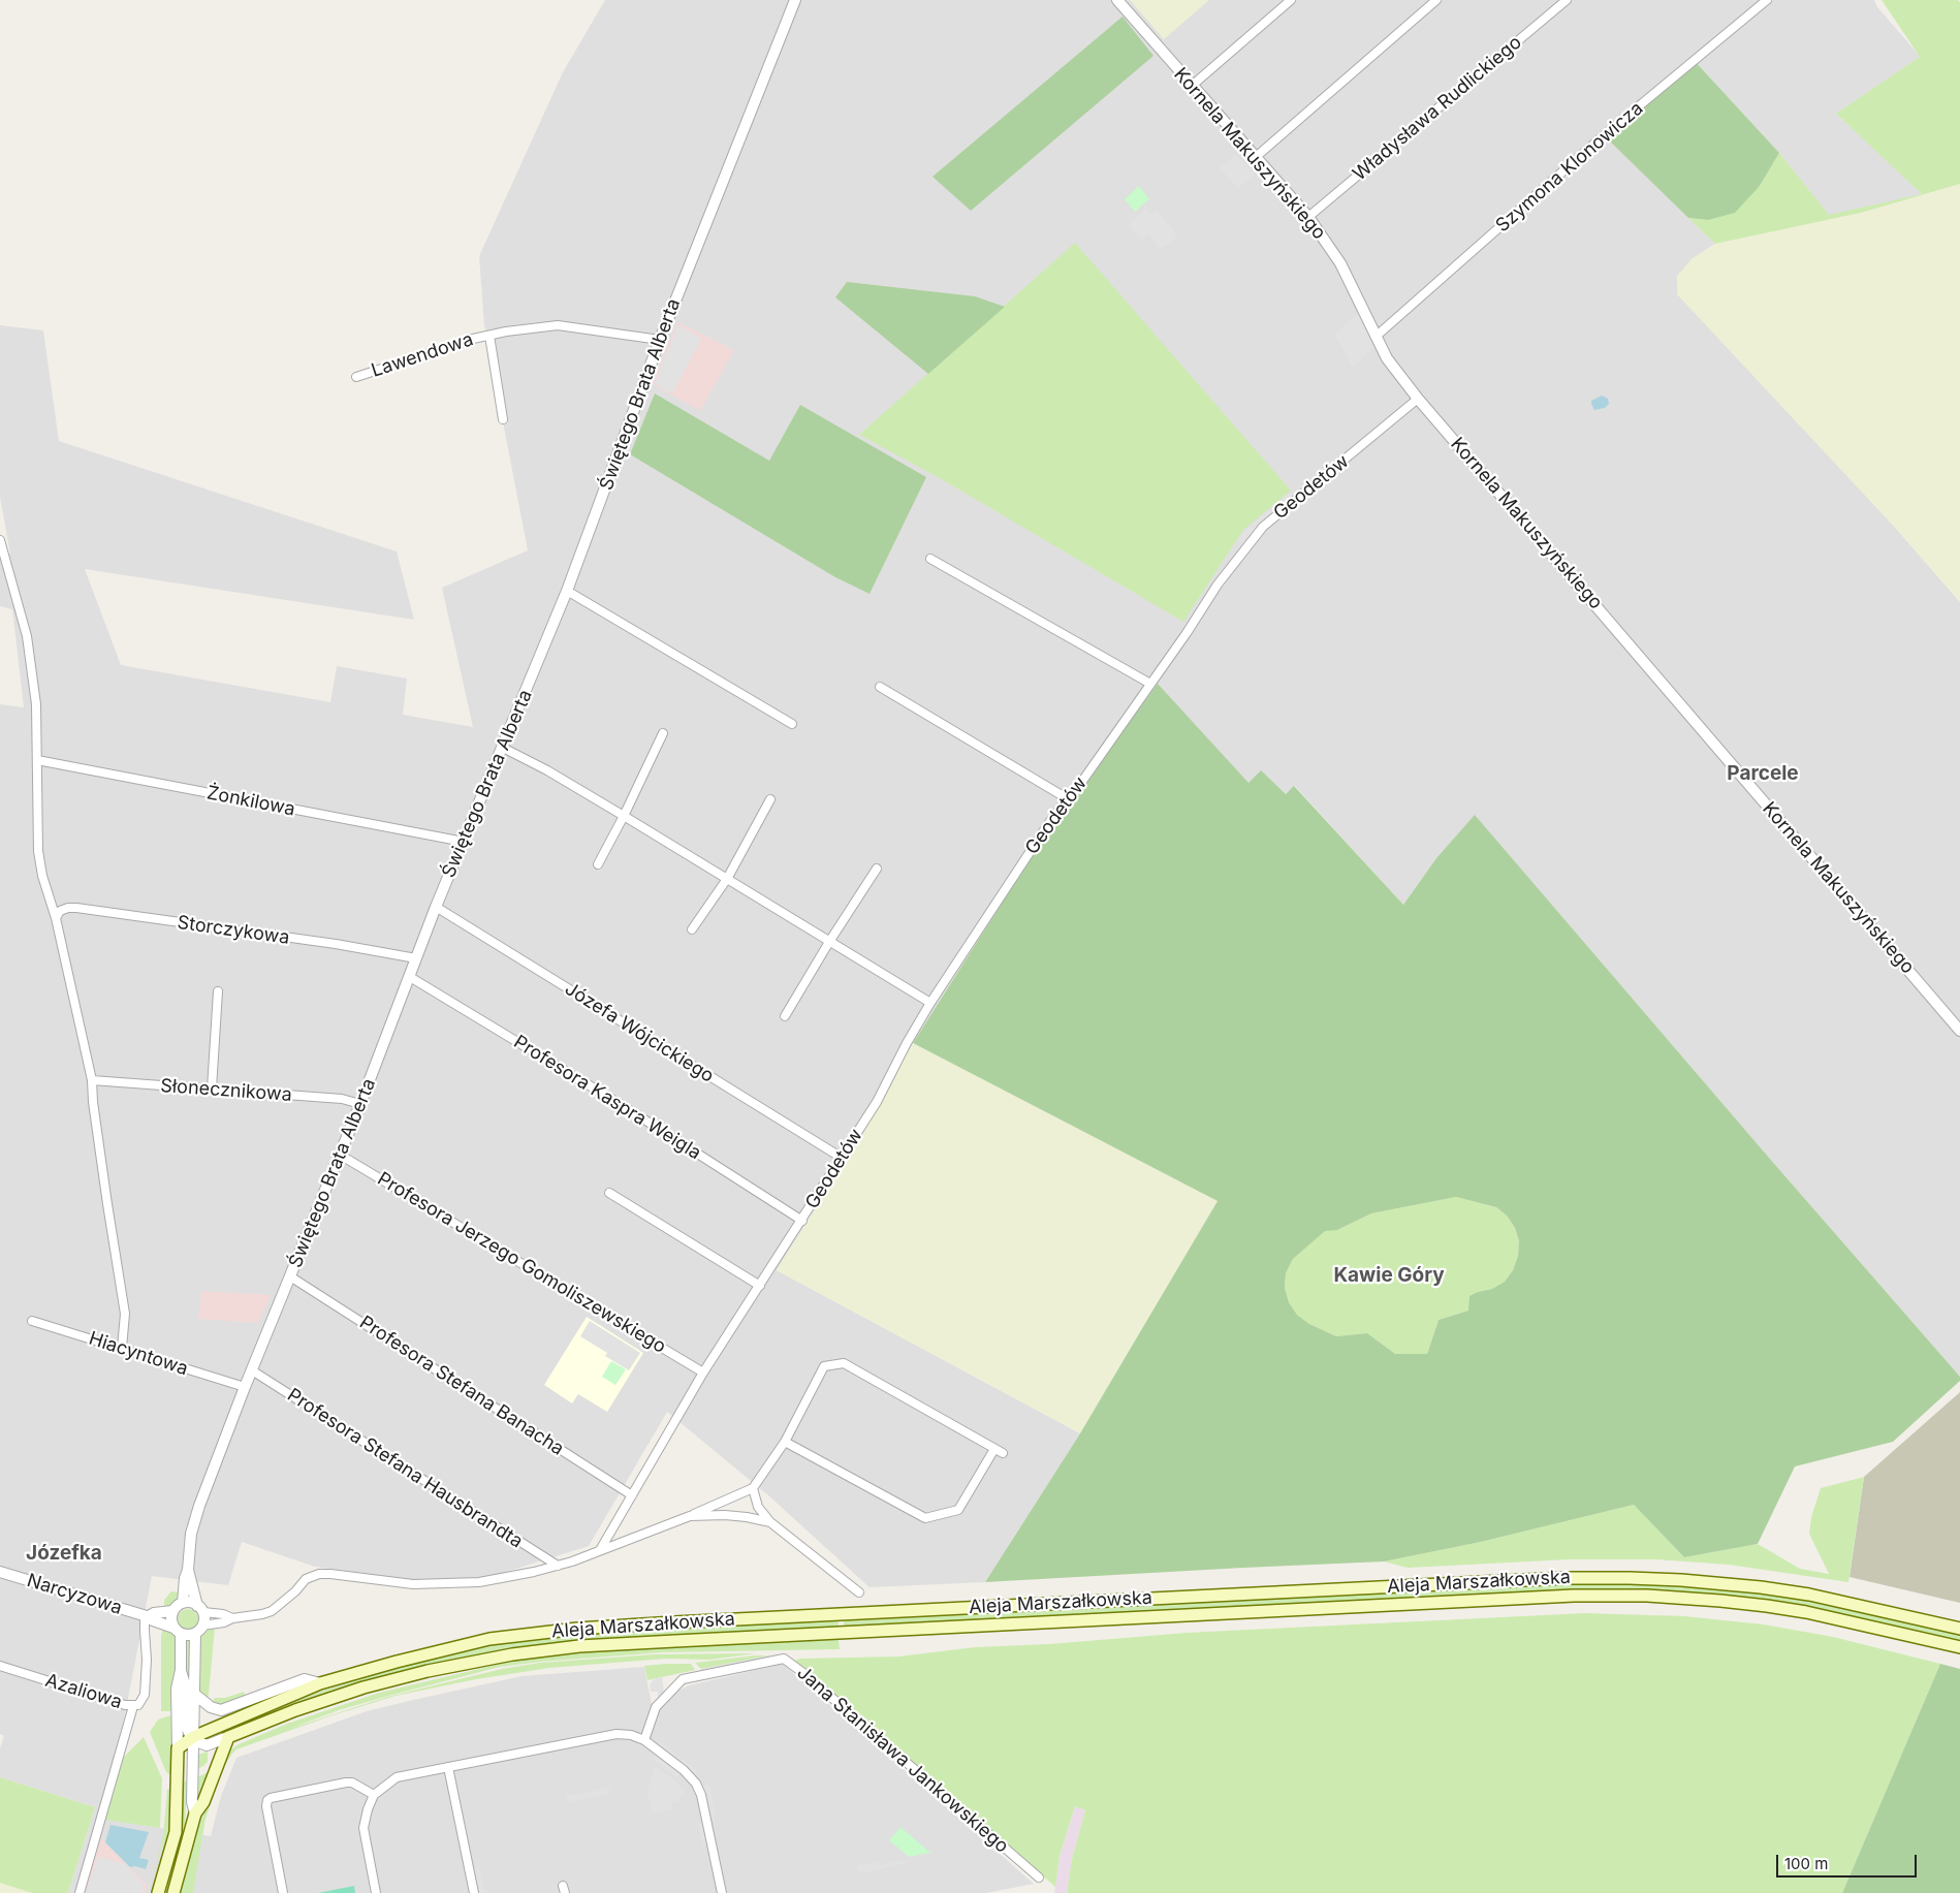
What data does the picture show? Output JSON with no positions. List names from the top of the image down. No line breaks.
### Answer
{"streets":{"main road":["Aleja Marszałkowska"],"street":["Władysława Rudlickiego","Kornela Makuszyńskiego","Szymona Klonowicza","Lawendowa","Świętego Brata Alberta","Geodetów","Żonkilowa","Storczykowa","Józefa Wójcickiego","Słonecznikowa","Profesora Kaspra Weigla","Profesora Jerzego Gomoliszewskiego","Hiacyntowa","Profesora Stefana Banacha","Profesora Stefana Hausbrandta","Narcyzowa","Azaliowa","Jana Stanisława Jankowskiego"]},"crossings":[["Władysława Rudlickiego","Kornela Makuszyńskiego"],["Kornela Makuszyńskiego","Szymona Klonowicza"],["Kornela Makuszyńskiego","Geodetów"],["Lawendowa","Świętego Brata Alberta"],["Świętego Brata Alberta","Żonkilowa"],["Świętego Brata Alberta","Storczykowa"],["Świętego Brata Alberta","Józefa Wójcickiego"],["Świętego Brata Alberta","Słonecznikowa"],["Świętego Brata Alberta","Profesora Kaspra Weigla"],["Świętego Brata Alberta","Profesora Jerzego Gomoliszewskiego"],["Świętego Brata Alberta","Hiacyntowa"],["Świętego Brata Alberta","Profesora Stefana Banacha"],["Świętego Brata Alberta","Profesora Stefana Hausbrandta"],["Świętego Brata Alberta","Narcyzowa"],["Geodetów","Józefa Wójcickiego"],["Geodetów","Profesora Kaspra Weigla"],["Geodetów","Profesora Jerzego Gomoliszewskiego"],["Geodetów","Profesora Stefana Banacha"],["Narcyzowa","Azaliowa"]],"districts":["Parcele","Kawie Góry","Józefka"],"scale_bar":"100 m"}
